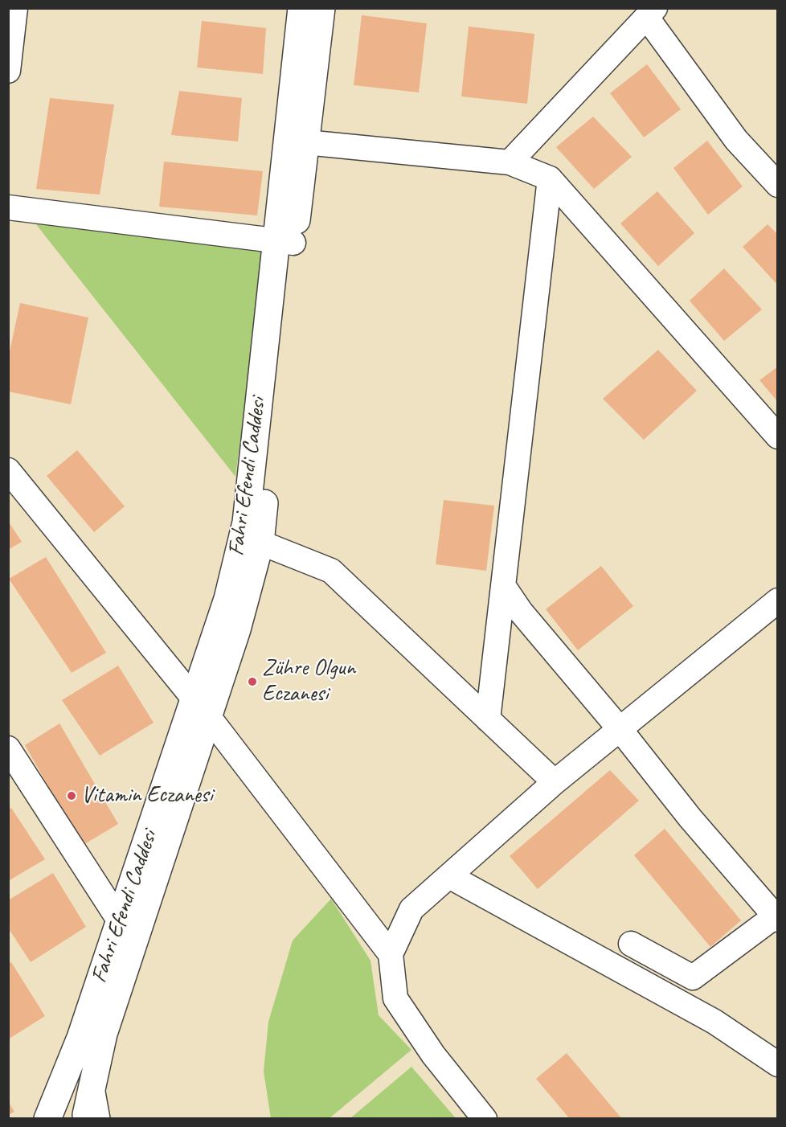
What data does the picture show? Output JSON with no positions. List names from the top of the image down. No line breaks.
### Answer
{"streets":{"street":["Fahri Efendi Caddesi"]},"places":["Zühre Olgun Eczanesi","Vitamin Eczanesi"]}
